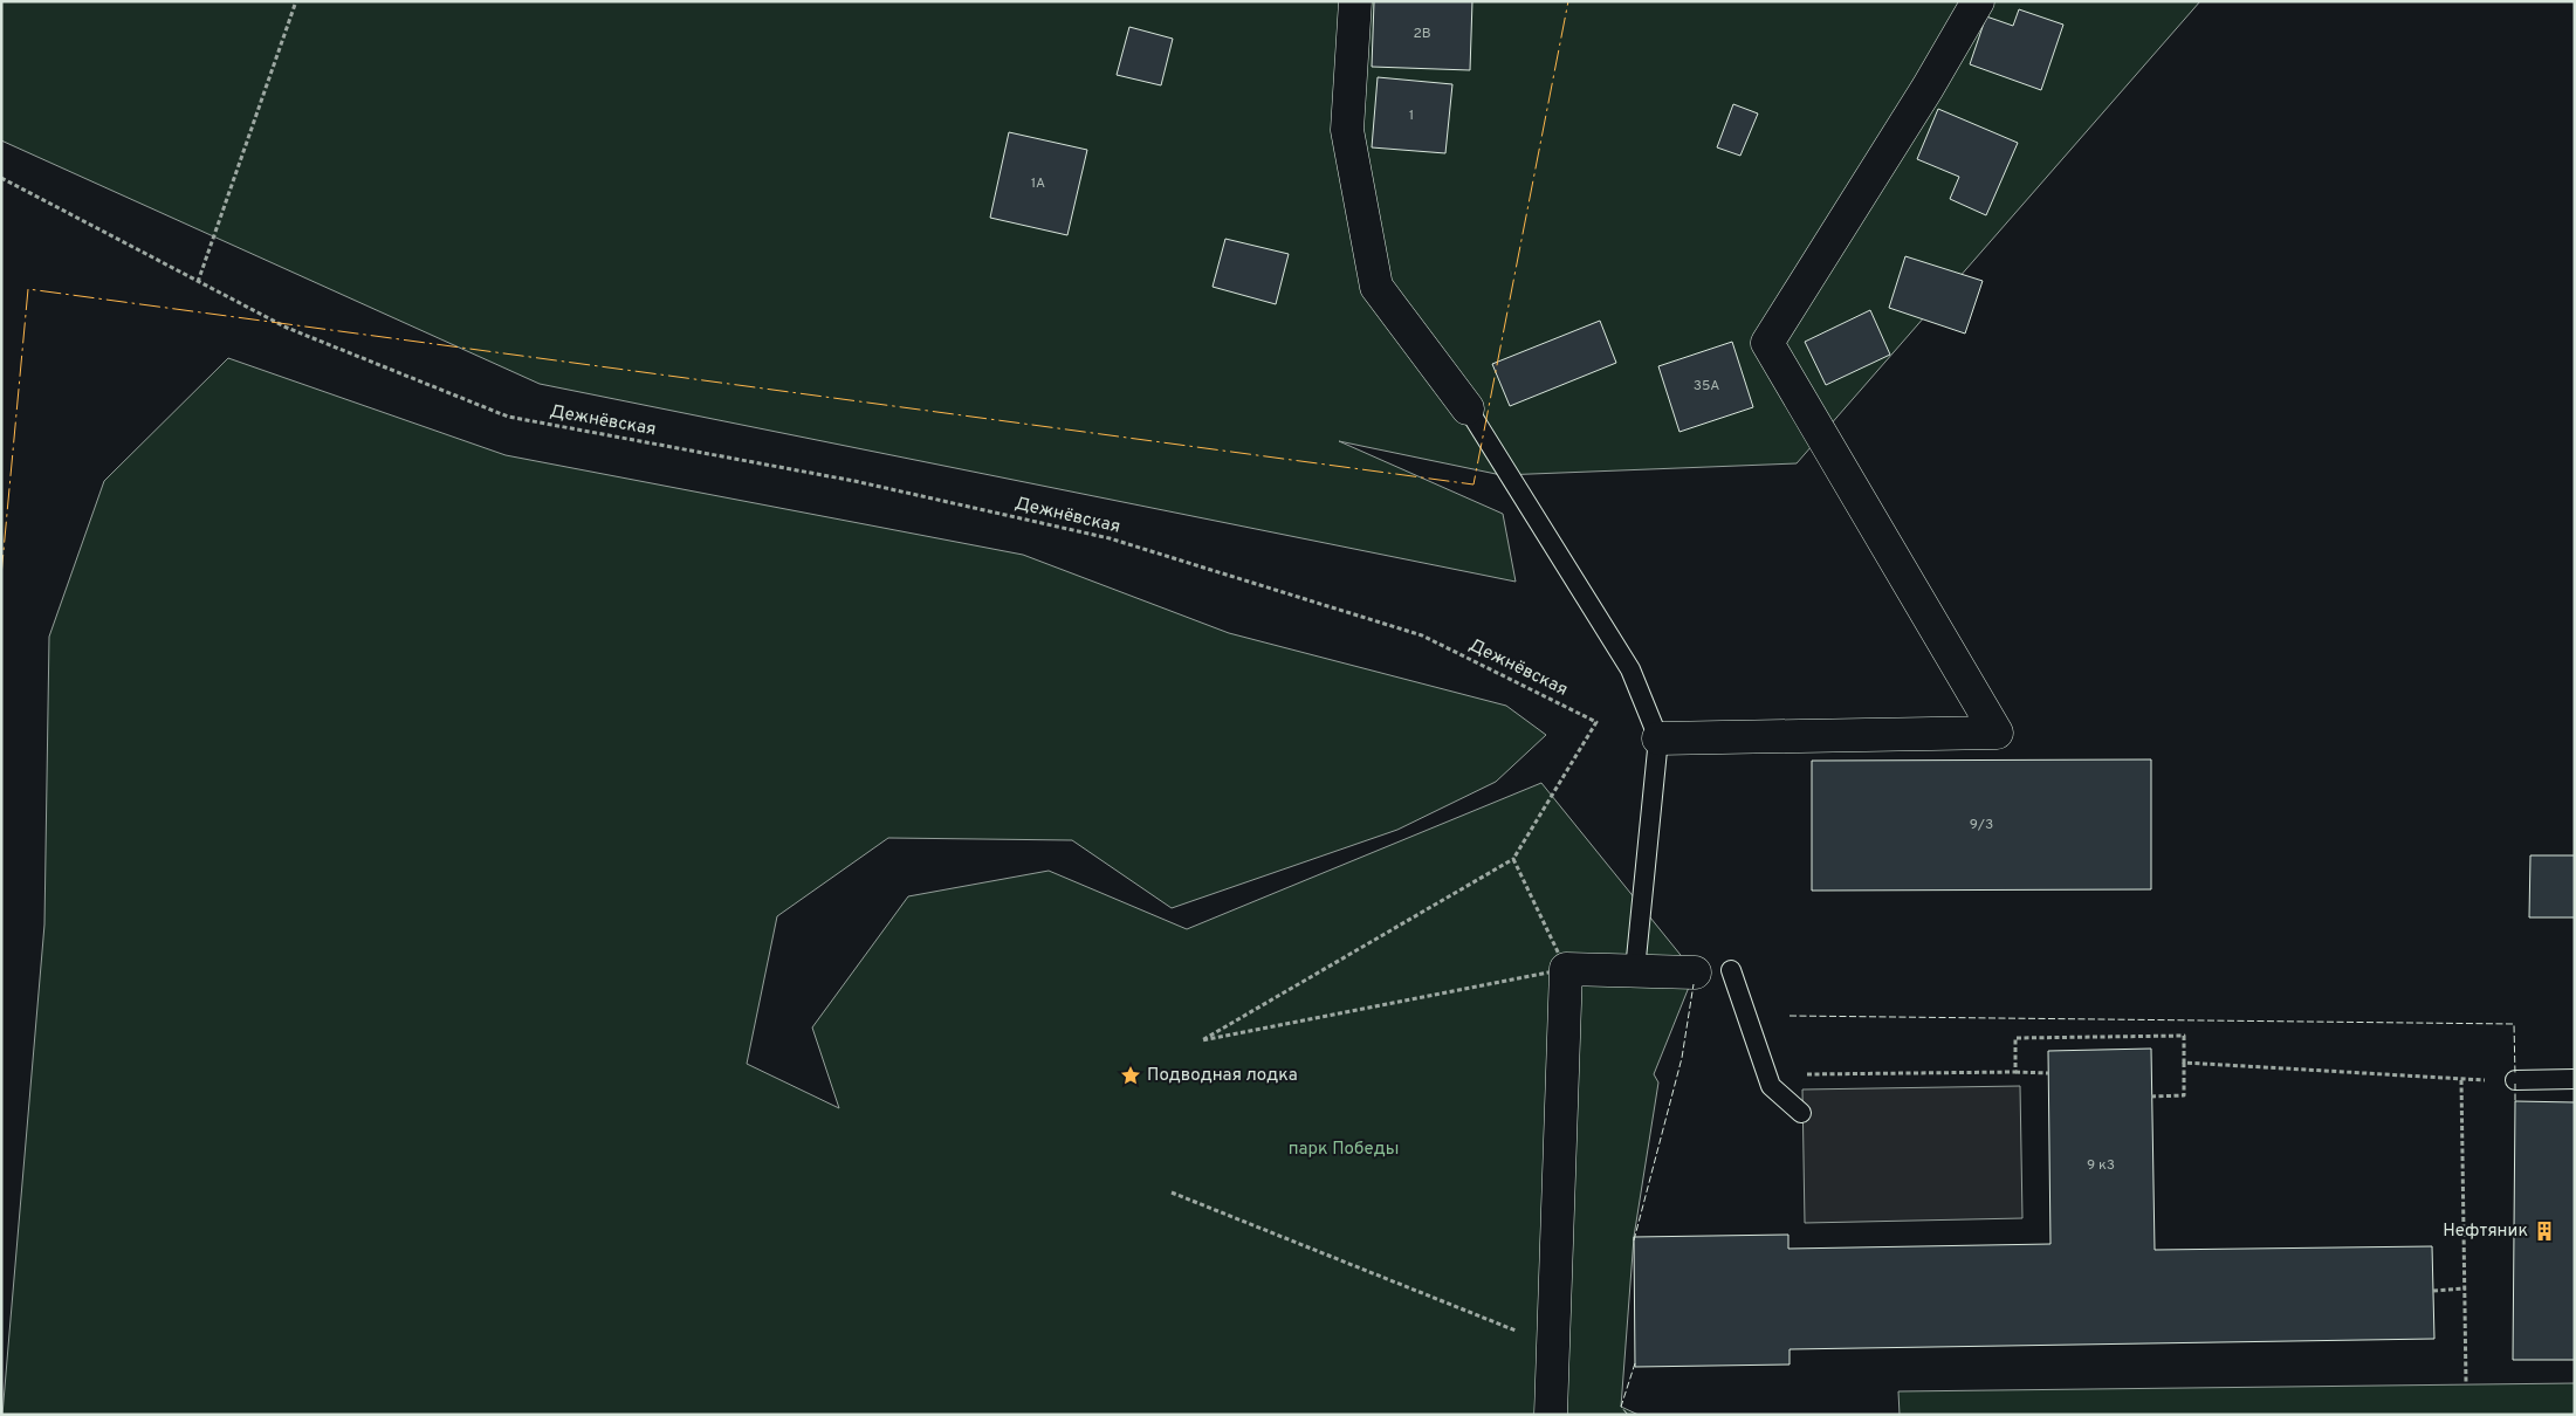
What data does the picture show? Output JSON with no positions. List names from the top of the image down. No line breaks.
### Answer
{"streets":{"path":["Дежнёвская"]},"parks":["парк Победы"],"places":{"place":["Подводная лодка"],"building":["Нефтяник"]},"house_numbers":["2В","1","1А","35А","9/3","9 к3"]}
